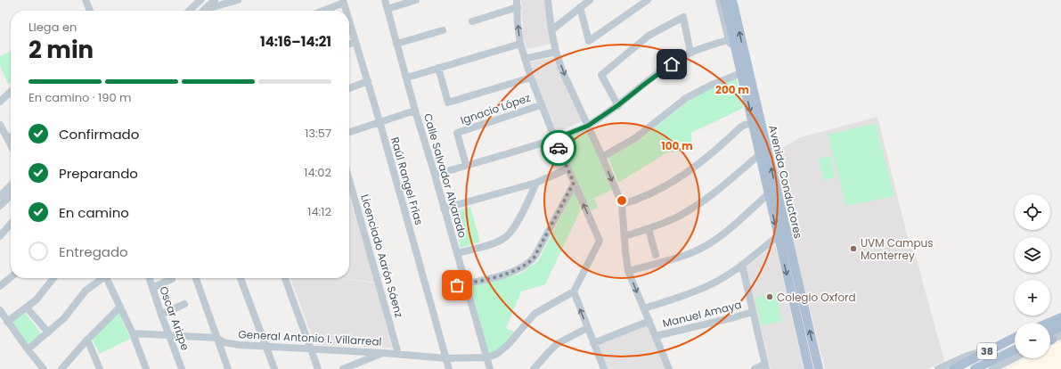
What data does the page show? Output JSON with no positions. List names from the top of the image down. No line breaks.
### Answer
{"streets":{"main road":["Avenida Conductores","38"],"street":["Ignacio López","Calle Salvador Alvarado","Raúl Rangel Frías","Licenciado Aarón Sáenz","Manuel Amaya","Oscar Arizpe","General Antonio I. Villarreal"]},"crossings":[["Calle Salvador Alvarado","General Antonio I. Villarreal"],["Raúl Rangel Frías","General Antonio I. Villarreal"],["Licenciado Aarón Sáenz","General Antonio I. Villarreal"],["Oscar Arizpe","General Antonio I. Villarreal"]],"places":["UVM Campus Monterrey","Colegio Oxford"],"page":{"heading":["2 min","Llega en","14:16–14:21"],"bar":"En camino · 190 m","list":[["Confirmado","13:57"],["Preparando","14:02"],["En camino","14:12"],"Entregado"],"map_buttons":["+","−"]},"rings":["200 m","100 m"]}
